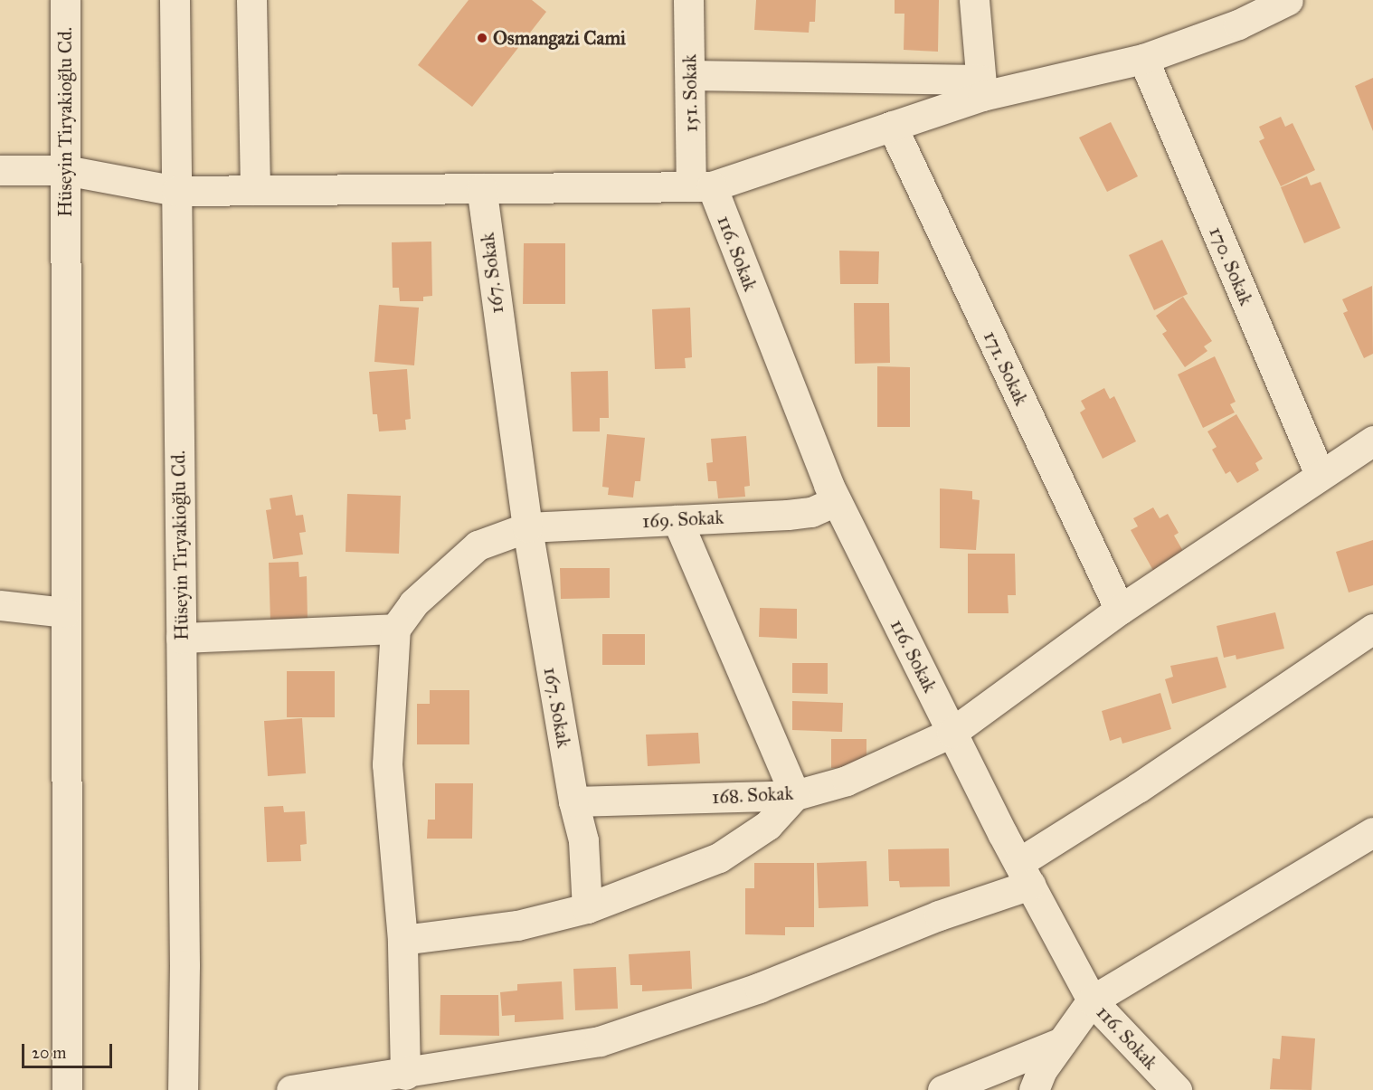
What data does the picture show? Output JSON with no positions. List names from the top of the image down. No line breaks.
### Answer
{"streets":{"street":["151. Sokak","Hüseyin Tiryakioğlu Cd.","116. Sokak","170. Sokak","167. Sokak","171. Sokak","169. Sokak","168. Sokak"]},"crossings":[["151. Sokak","116. Sokak"],["116. Sokak","169. Sokak"],["116. Sokak","168. Sokak"],["170. Sokak","168. Sokak"],["167. Sokak","169. Sokak"],["167. Sokak","168. Sokak"],["171. Sokak","168. Sokak"]],"places":["Osmangazi Cami"],"scale_bar":"20 m"}
